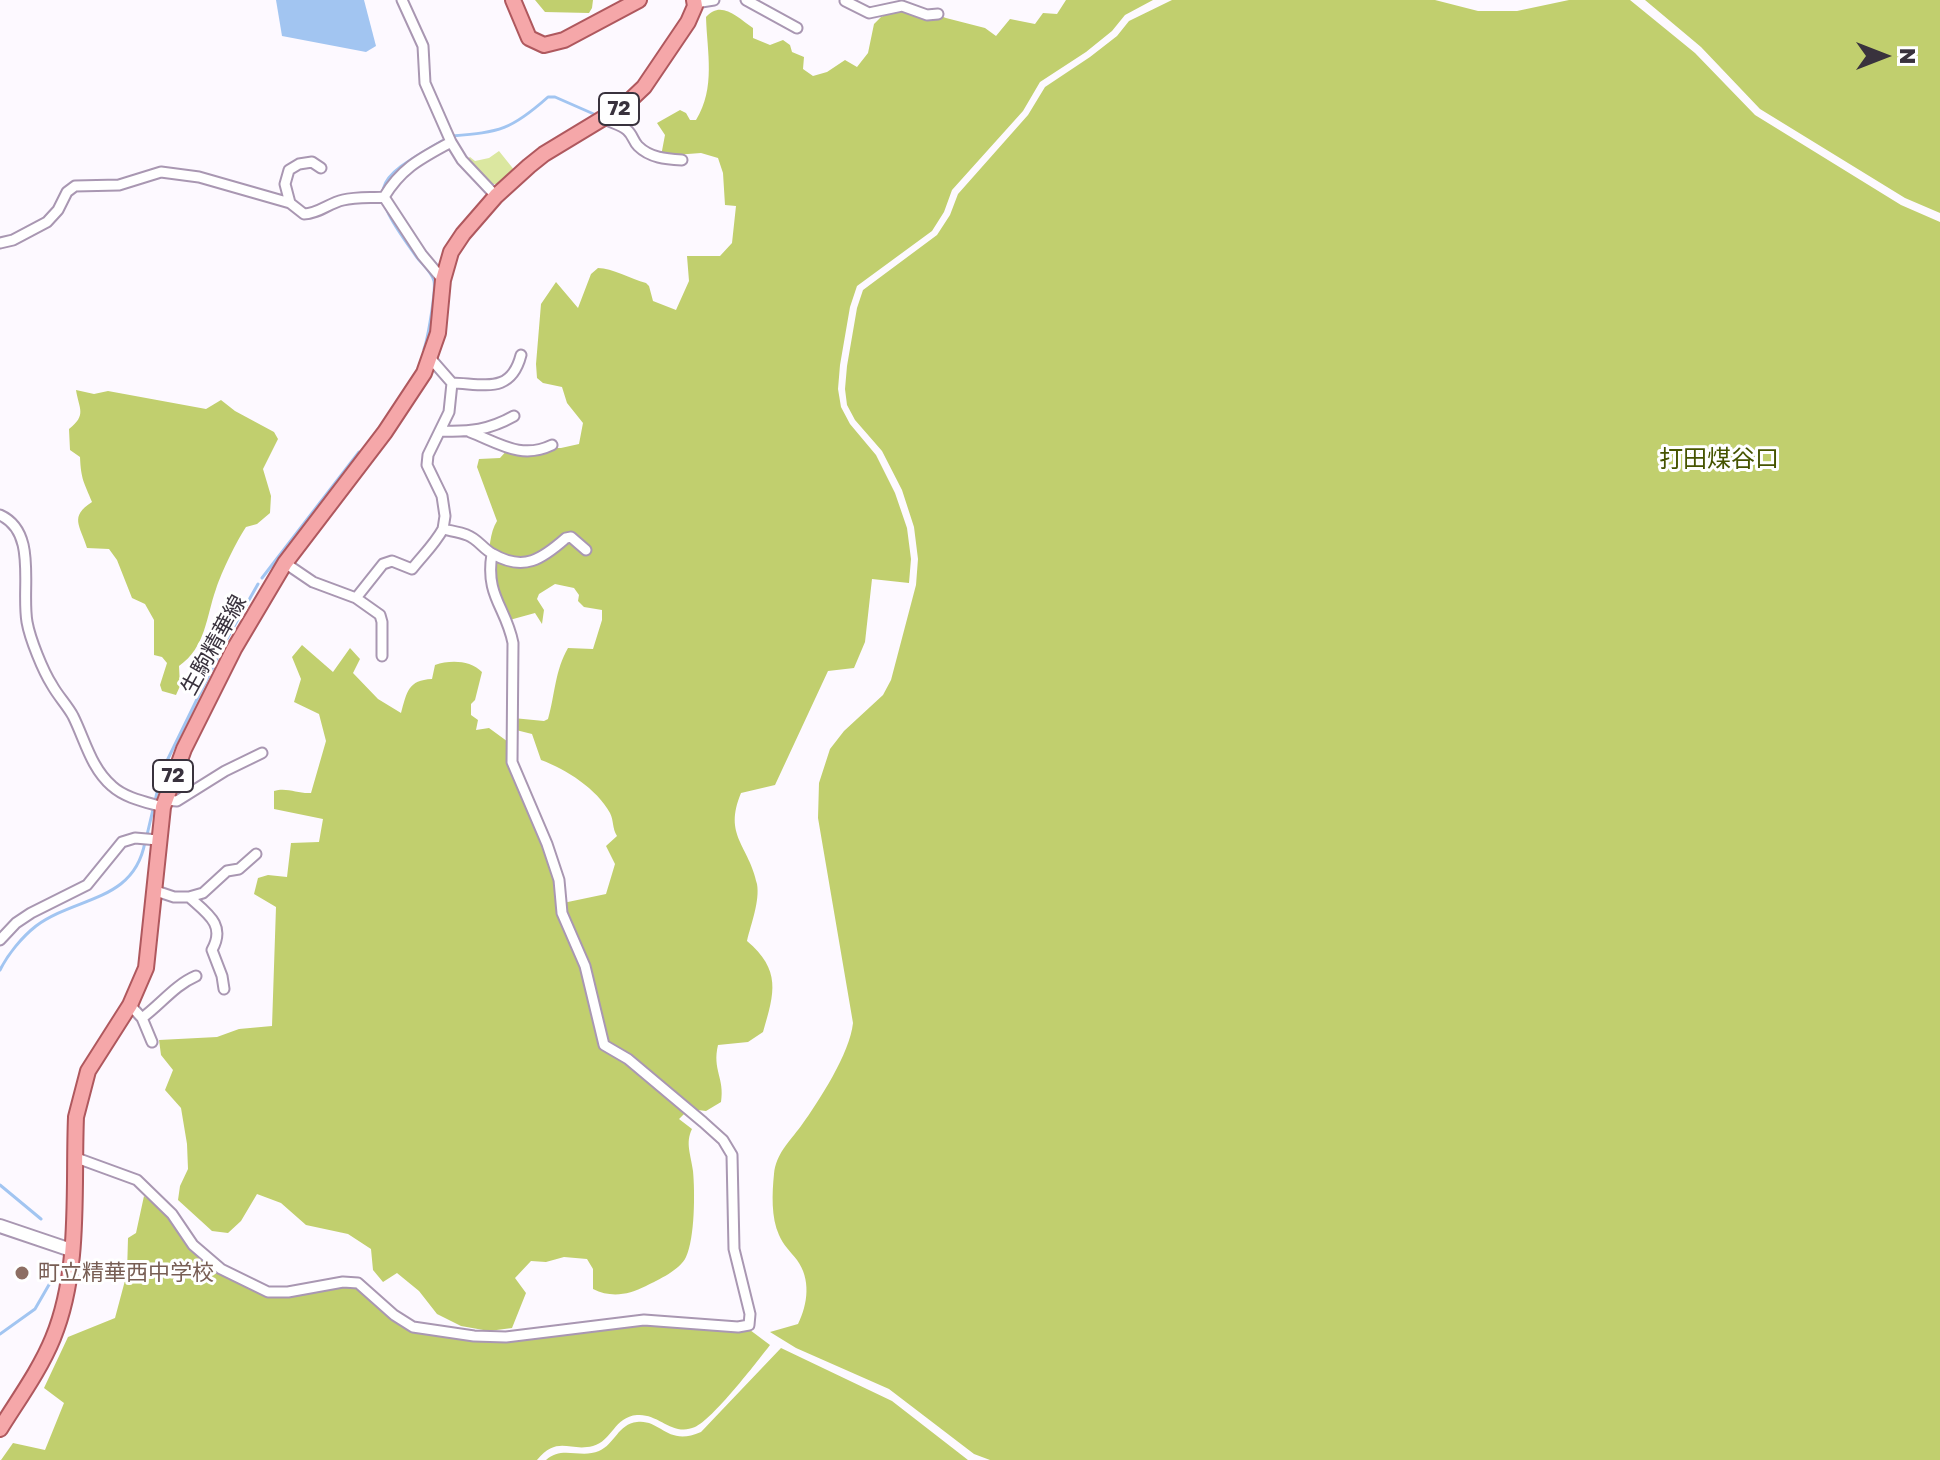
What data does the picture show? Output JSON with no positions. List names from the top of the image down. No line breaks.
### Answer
{"streets":{"main road":["72","生駒精華線"]},"districts":["打田煤谷口"],"places":["町立精華西中学校"],"north":"right"}
